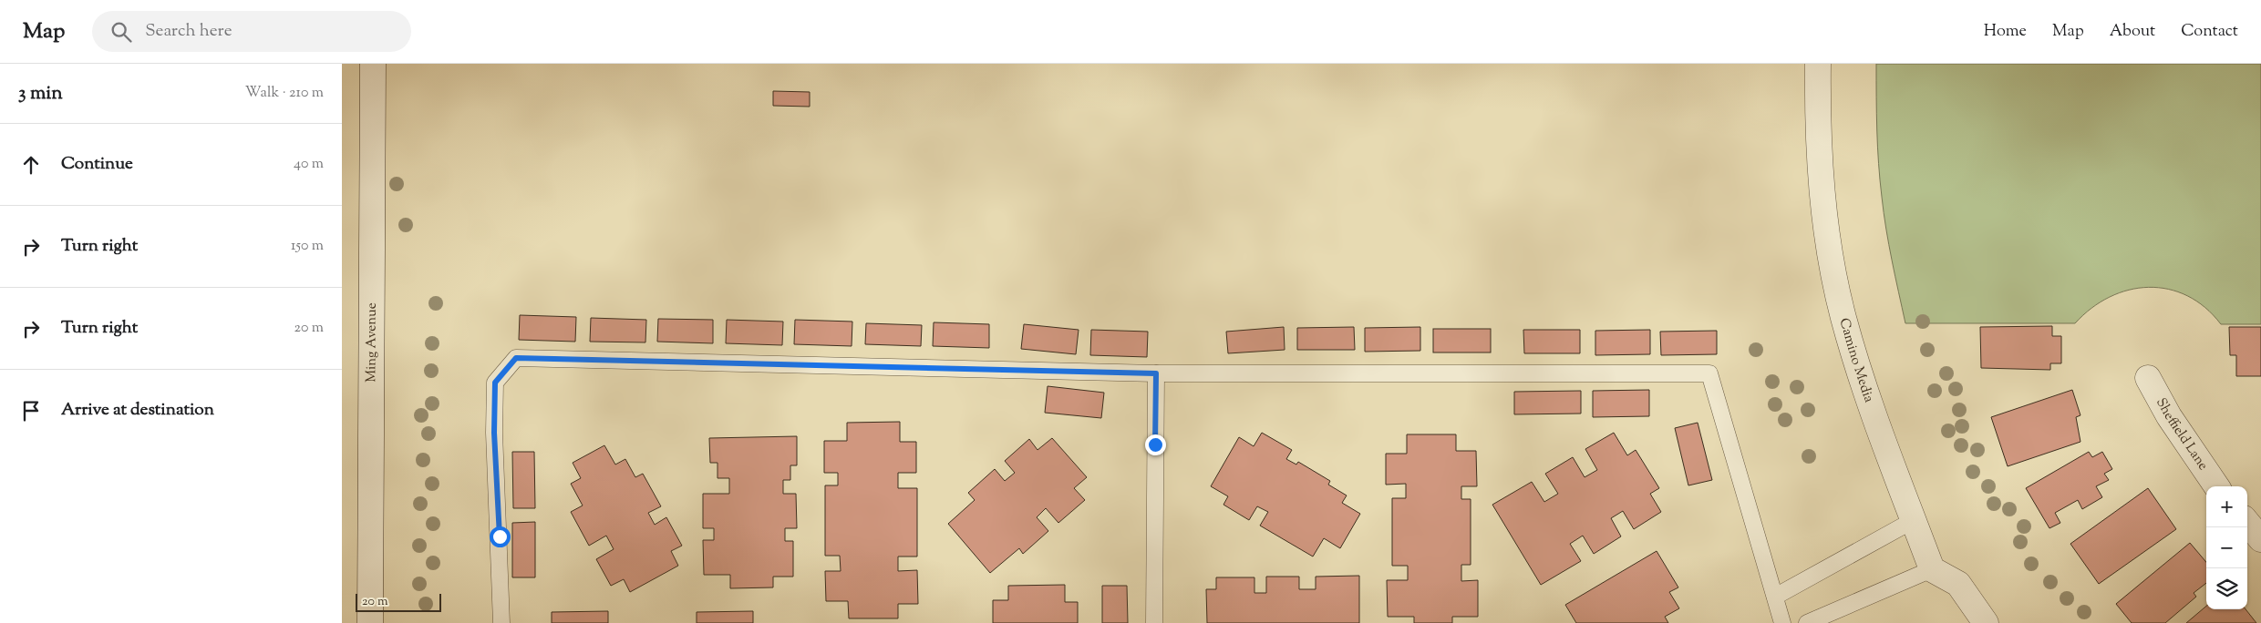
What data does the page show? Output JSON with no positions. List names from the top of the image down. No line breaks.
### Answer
{"streets":{"street":["Ming Avenue","Camino Media","Sheffield Lane"]},"scale_bar":"20 m","page":{"header":"Map","search":"Search here","nav":["Home","Map","About","Contact"],"heading":["3 min","Walk · 210 m"],"list":[["Continue","40 m"],["Turn right","150 m"],["Turn right","20 m"],"Arrive at destination"],"map_buttons":["+","−"],"scale":"20 m"}}
